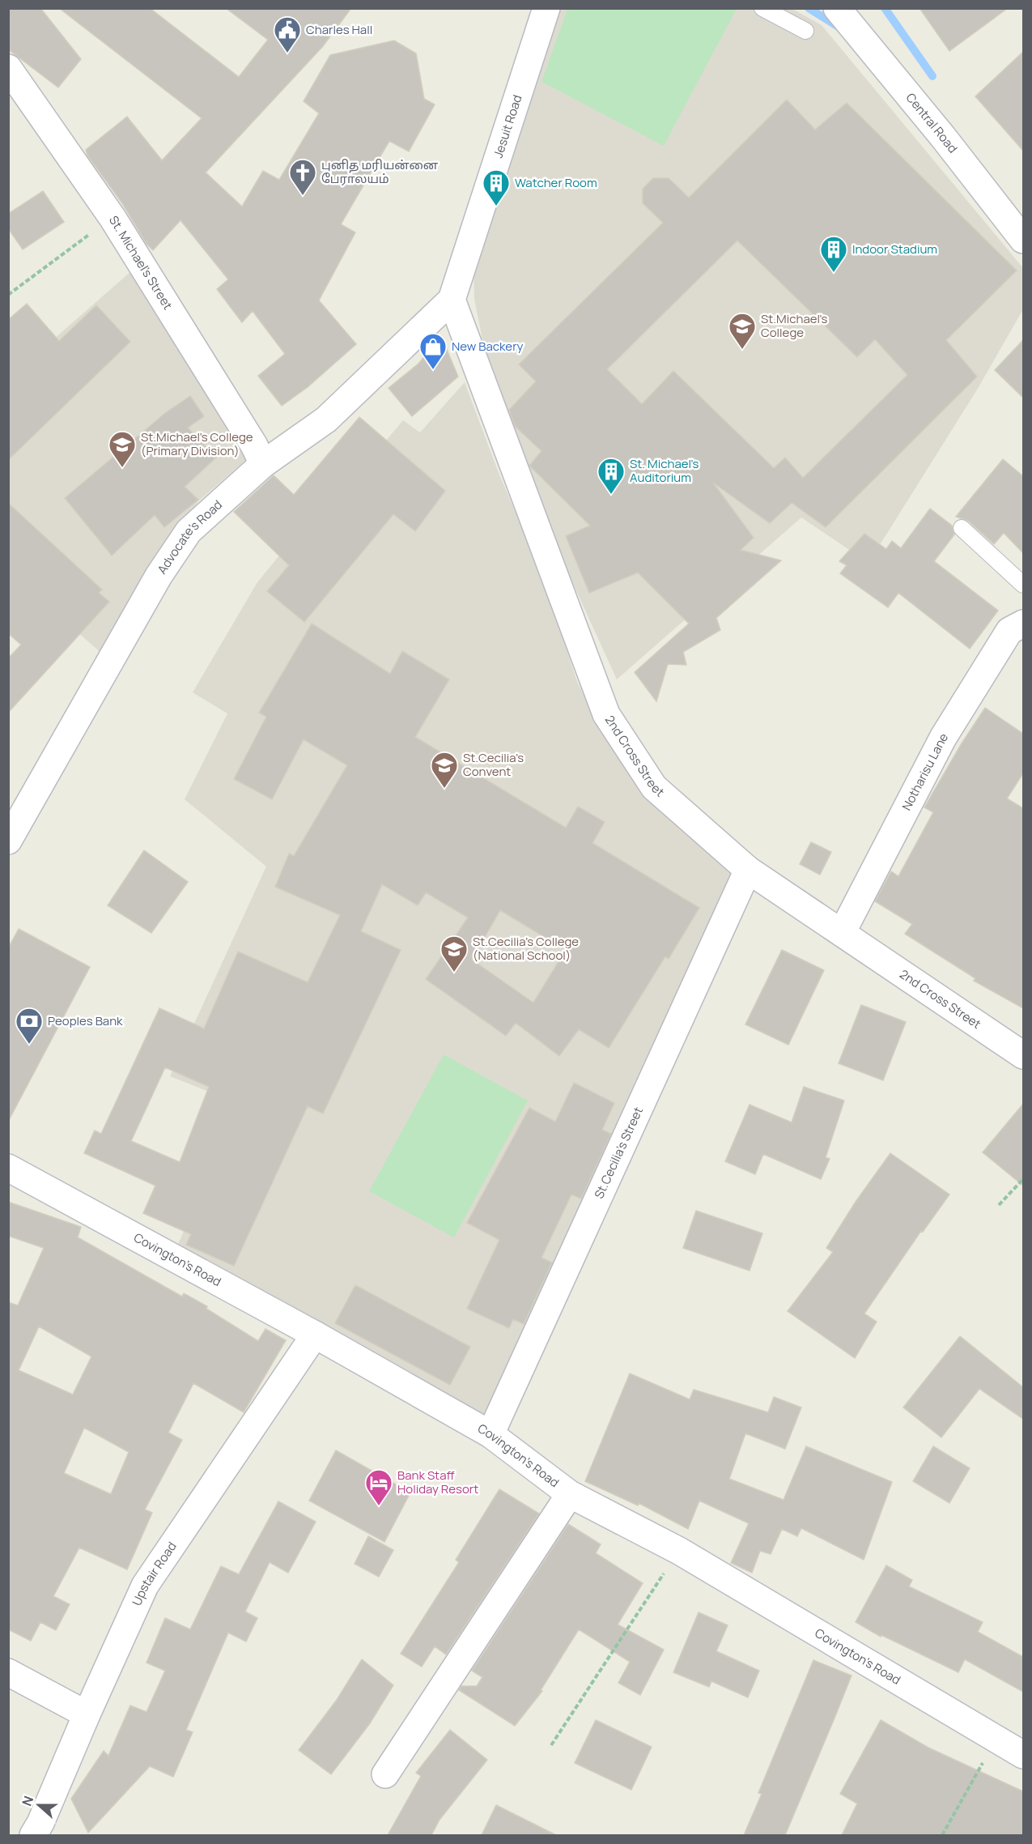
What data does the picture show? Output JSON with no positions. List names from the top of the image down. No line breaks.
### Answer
{"streets":{"street":["Central Road","Jesuit Road","St. Michael's Street","Advocate's Road","2nd Cross Street","Notharisu Lane","St.Cecilia's Street","Covington's Road","Upstair Road"]},"crossings":[["Jesuit Road","Advocate's Road"],["Jesuit Road","2nd Cross Street"],["St. Michael's Street","Advocate's Road"],["Advocate's Road","2nd Cross Street"],["2nd Cross Street","Notharisu Lane"],["2nd Cross Street","St.Cecilia's Street"],["St.Cecilia's Street","Covington's Road"],["Covington's Road","Upstair Road"]],"places":{"public building":["Charles Hall"],"church":["புனித மரியன்னை பேராலயம்"],"building":["Watcher Room","Indoor Stadium","St. Michael's Auditorium"],"school or university":["St.Michael's College","St.Michael's College (Primary Division)","St.Cecilia's Convent","St.Cecilia's College (National School)"],"shop":["New Backery"],"bank":["Peoples Bank"],"hotel":["Bank Staff Holiday Resort"]},"north":"left"}
